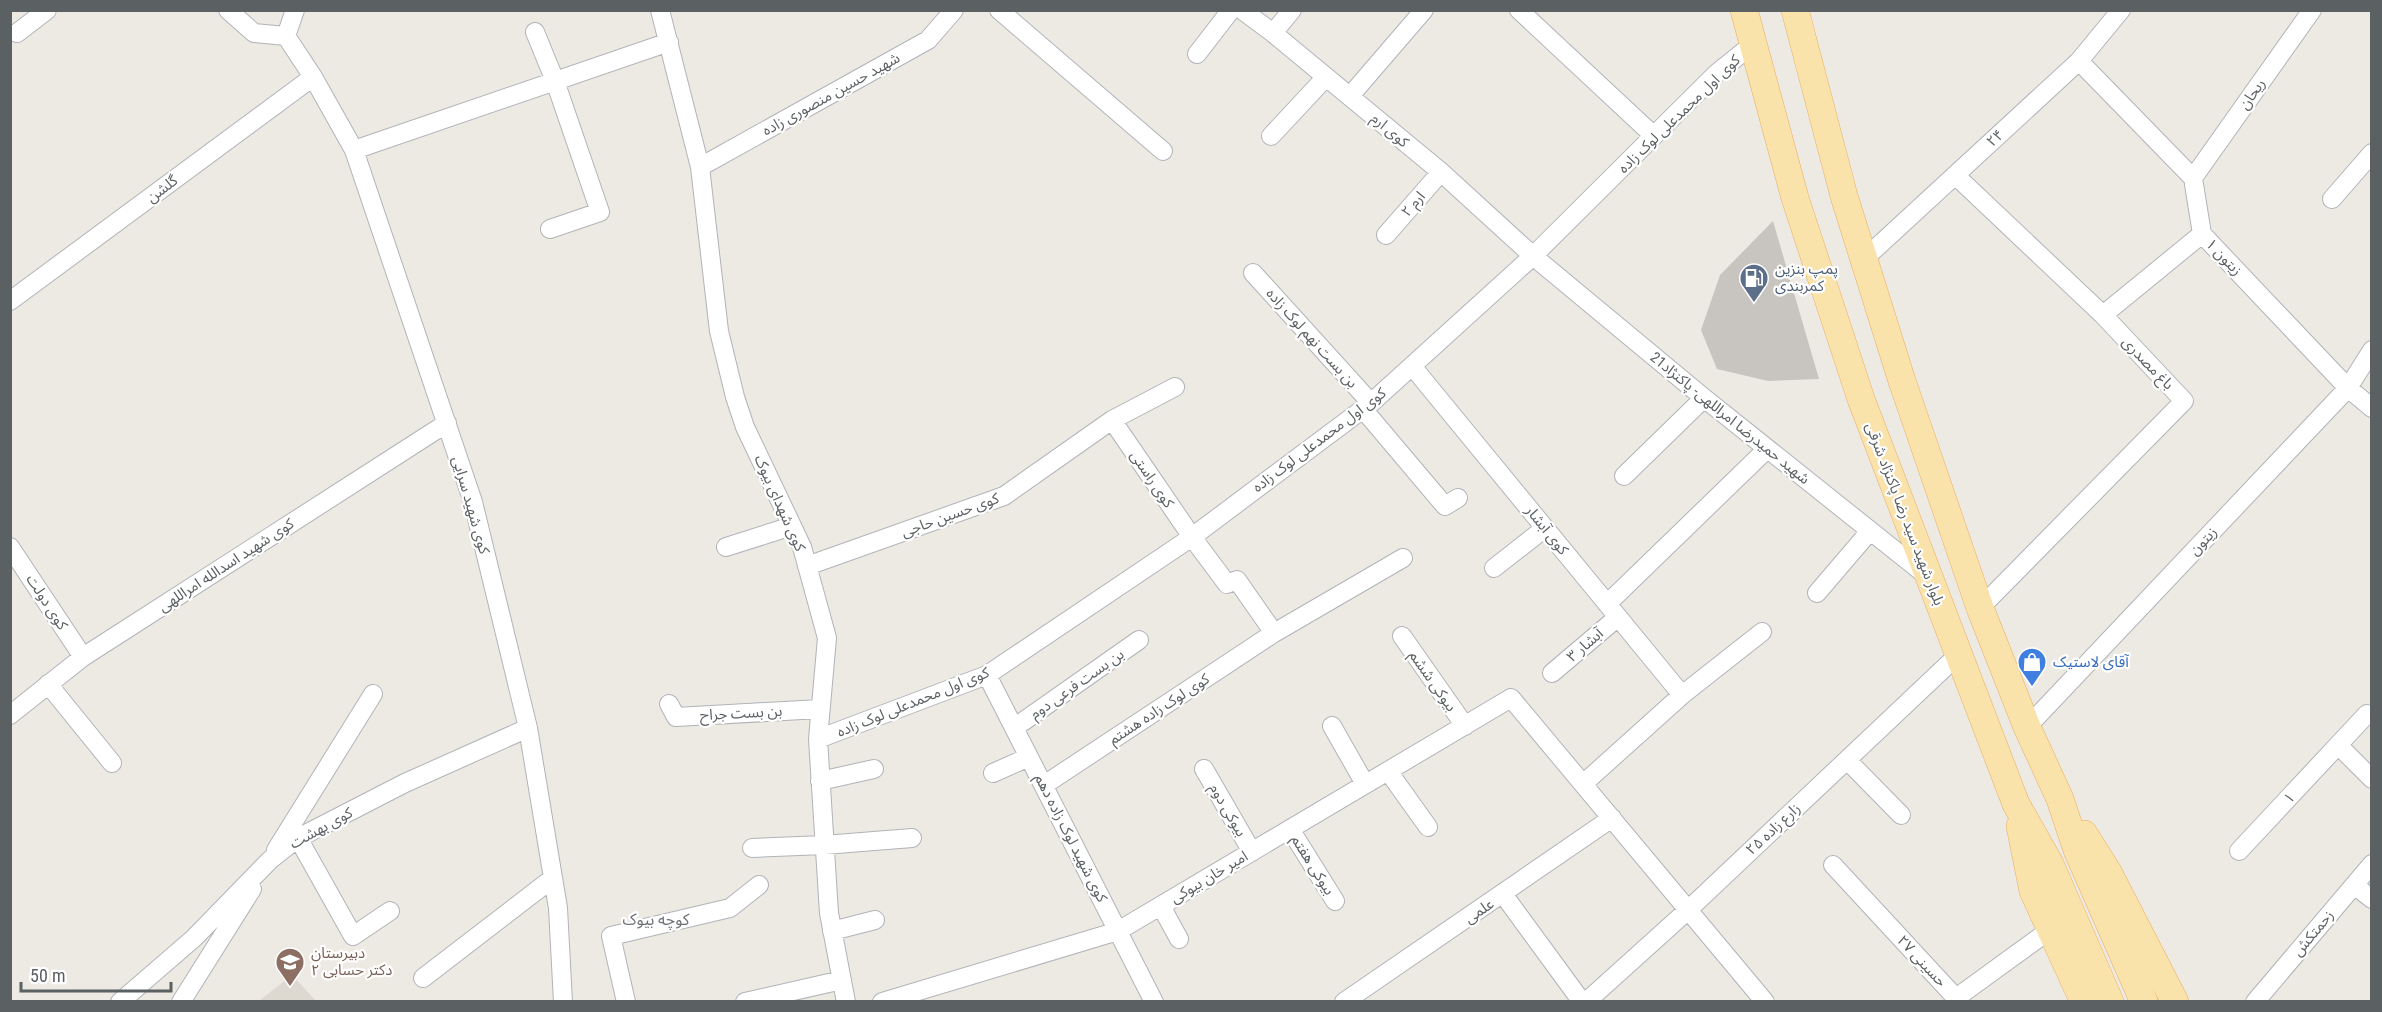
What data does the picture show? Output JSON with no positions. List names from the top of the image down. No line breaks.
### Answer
{"streets":{"main road":["بلوار شهید سید رضا پاکنژاد شرقی"],"street":["شهید حسین منصوری زاده","ریحان","کوی اول محمدعلی لوک زاده","کوی ارم","۲۴","گلشن","ارم ۲","زیتون ۱","بن بست نهم لوک زاده","باغ مصدری","شهید حمیدرضا امراللهی- پاکنژاد21","کوی راستی","کوی شهدای بیوک","کوی شهید سرایی","کوی حسین حاجی","کوی آبشار","زیتون","کوی شهید اسدالله امراللهی","کوی دولت","آبشار ۳","بیوکی ششم","بن بست فرعی دوم","کوی لوک زاده هشتم","بن بست جراح","۱","بیوکی دوم","کوی بهشت","زارع زاده ۲۵","کوی شهید لوک زاده دهم","بیوکی هفتم","امیر خان بیوکی","علمی","زحمتکش","حسینی ۲۷"]},"crossings":[["شهید حسین منصوری زاده","کوی شهدای بیوک"],["ریحان","زیتون ۱"],["کوی اول محمدعلی لوک زاده","کوی ارم"],["کوی اول محمدعلی لوک زاده","بن بست نهم لوک زاده"],["کوی اول محمدعلی لوک زاده","شهید حمیدرضا امراللهی- پاکنژاد21"],["کوی اول محمدعلی لوک زاده","کوی راستی"],["کوی اول محمدعلی لوک زاده","کوی شهدای بیوک"],["کوی اول محمدعلی لوک زاده","بلوار شهید سید رضا پاکنژاد شرقی"],["کوی اول محمدعلی لوک زاده","کوی آبشار"],["کوی اول محمدعلی لوک زاده","کوی شهید لوک زاده دهم"],["کوی ارم","ارم ۲"],["کوی ارم","شهید حمیدرضا امراللهی- پاکنژاد21"],["۲۴","باغ مصدری"],["گلشن","کوی شهید سرایی"],["زیتون ۱","زیتون"],["شهید حمیدرضا امراللهی- پاکنژاد21","بلوار شهید سید رضا پاکنژاد شرقی"],["شهید حمیدرضا امراللهی- پاکنژاد21","آبشار ۳"],["کوی راستی","کوی حسین حاجی"],["کوی شهدای بیوک","کوی حسین حاجی"],["کوی شهدای بیوک","بن بست جراح"],["کوی شهید سرایی","کوی شهید اسدالله امراللهی"],["کوی شهید سرایی","کوی بهشت"],["بلوار شهید سید رضا پاکنژاد شرقی","زارع زاده ۲۵"],["کوی آبشار","آبشار ۳"],["کوی شهید اسدالله امراللهی","کوی دولت"],["بیوکی ششم","امیر خان بیوکی"],["بن بست فرعی دوم","کوی شهید لوک زاده دهم"],["کوی لوک زاده هشتم","کوی شهید لوک زاده دهم"],["بیوکی دوم","امیر خان بیوکی"],["کوی شهید لوک زاده دهم","امیر خان بیوکی"],["بیوکی هفتم","امیر خان بیوکی"]],"districts":["کوچه بیوک"],"places":{"fuel station":["پمپ بنزین کمربندی"],"shop":["آقای لاستیک"],"school or university":["دبیرستان دکتر حسابی ۲"]},"scale_bar":"50 m"}
